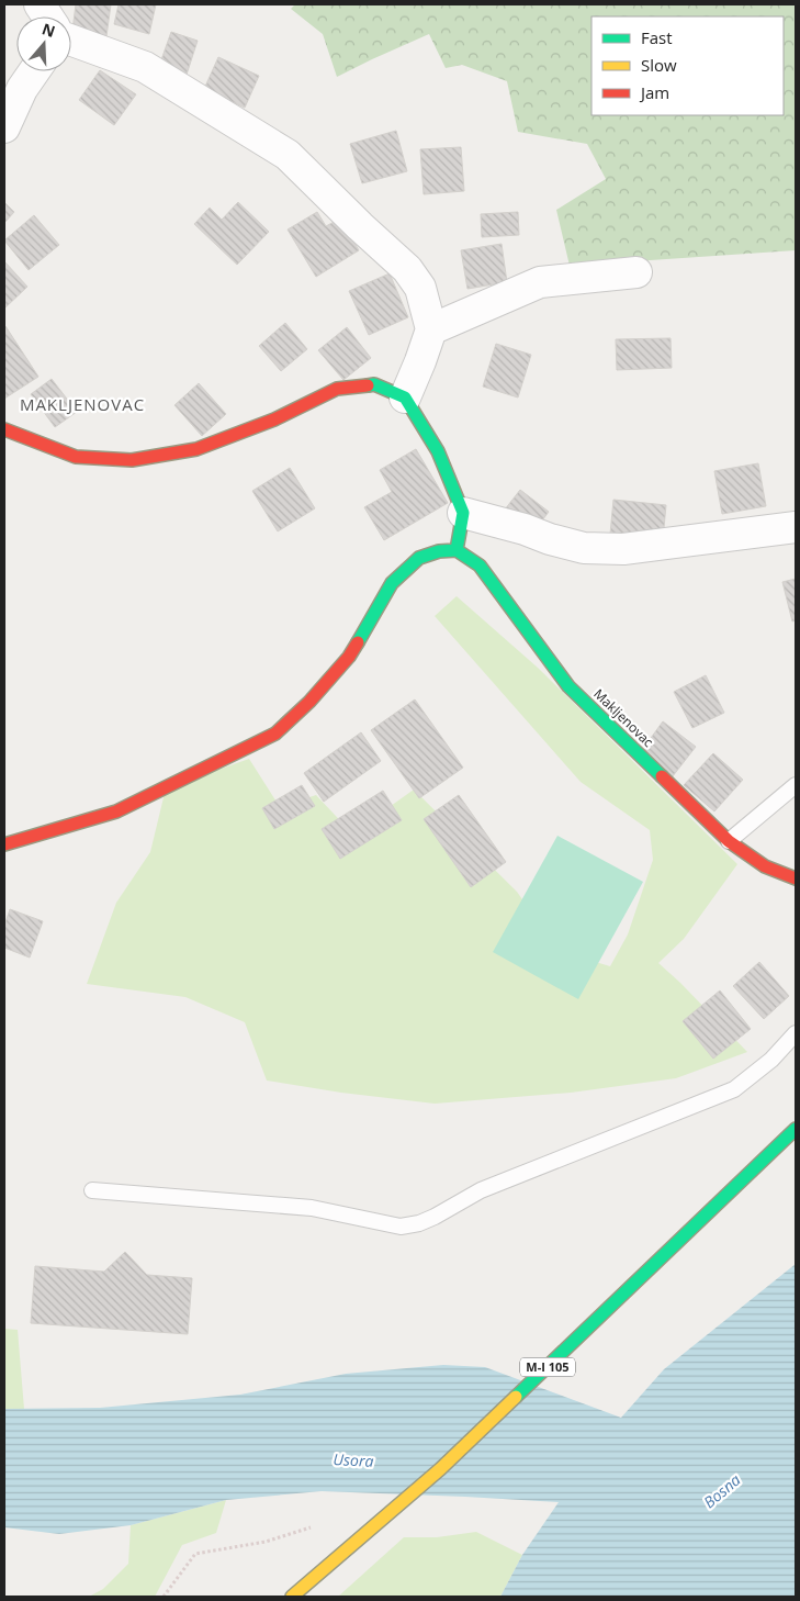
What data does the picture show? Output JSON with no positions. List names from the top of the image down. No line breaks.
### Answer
{"streets":{"street":["Makljenovac","M-I 105"]},"districts":["MAKLJENOVAC"],"water":["Usora","Bosna"],"legend":["Fast","Slow","Jam"],"north":"top"}
